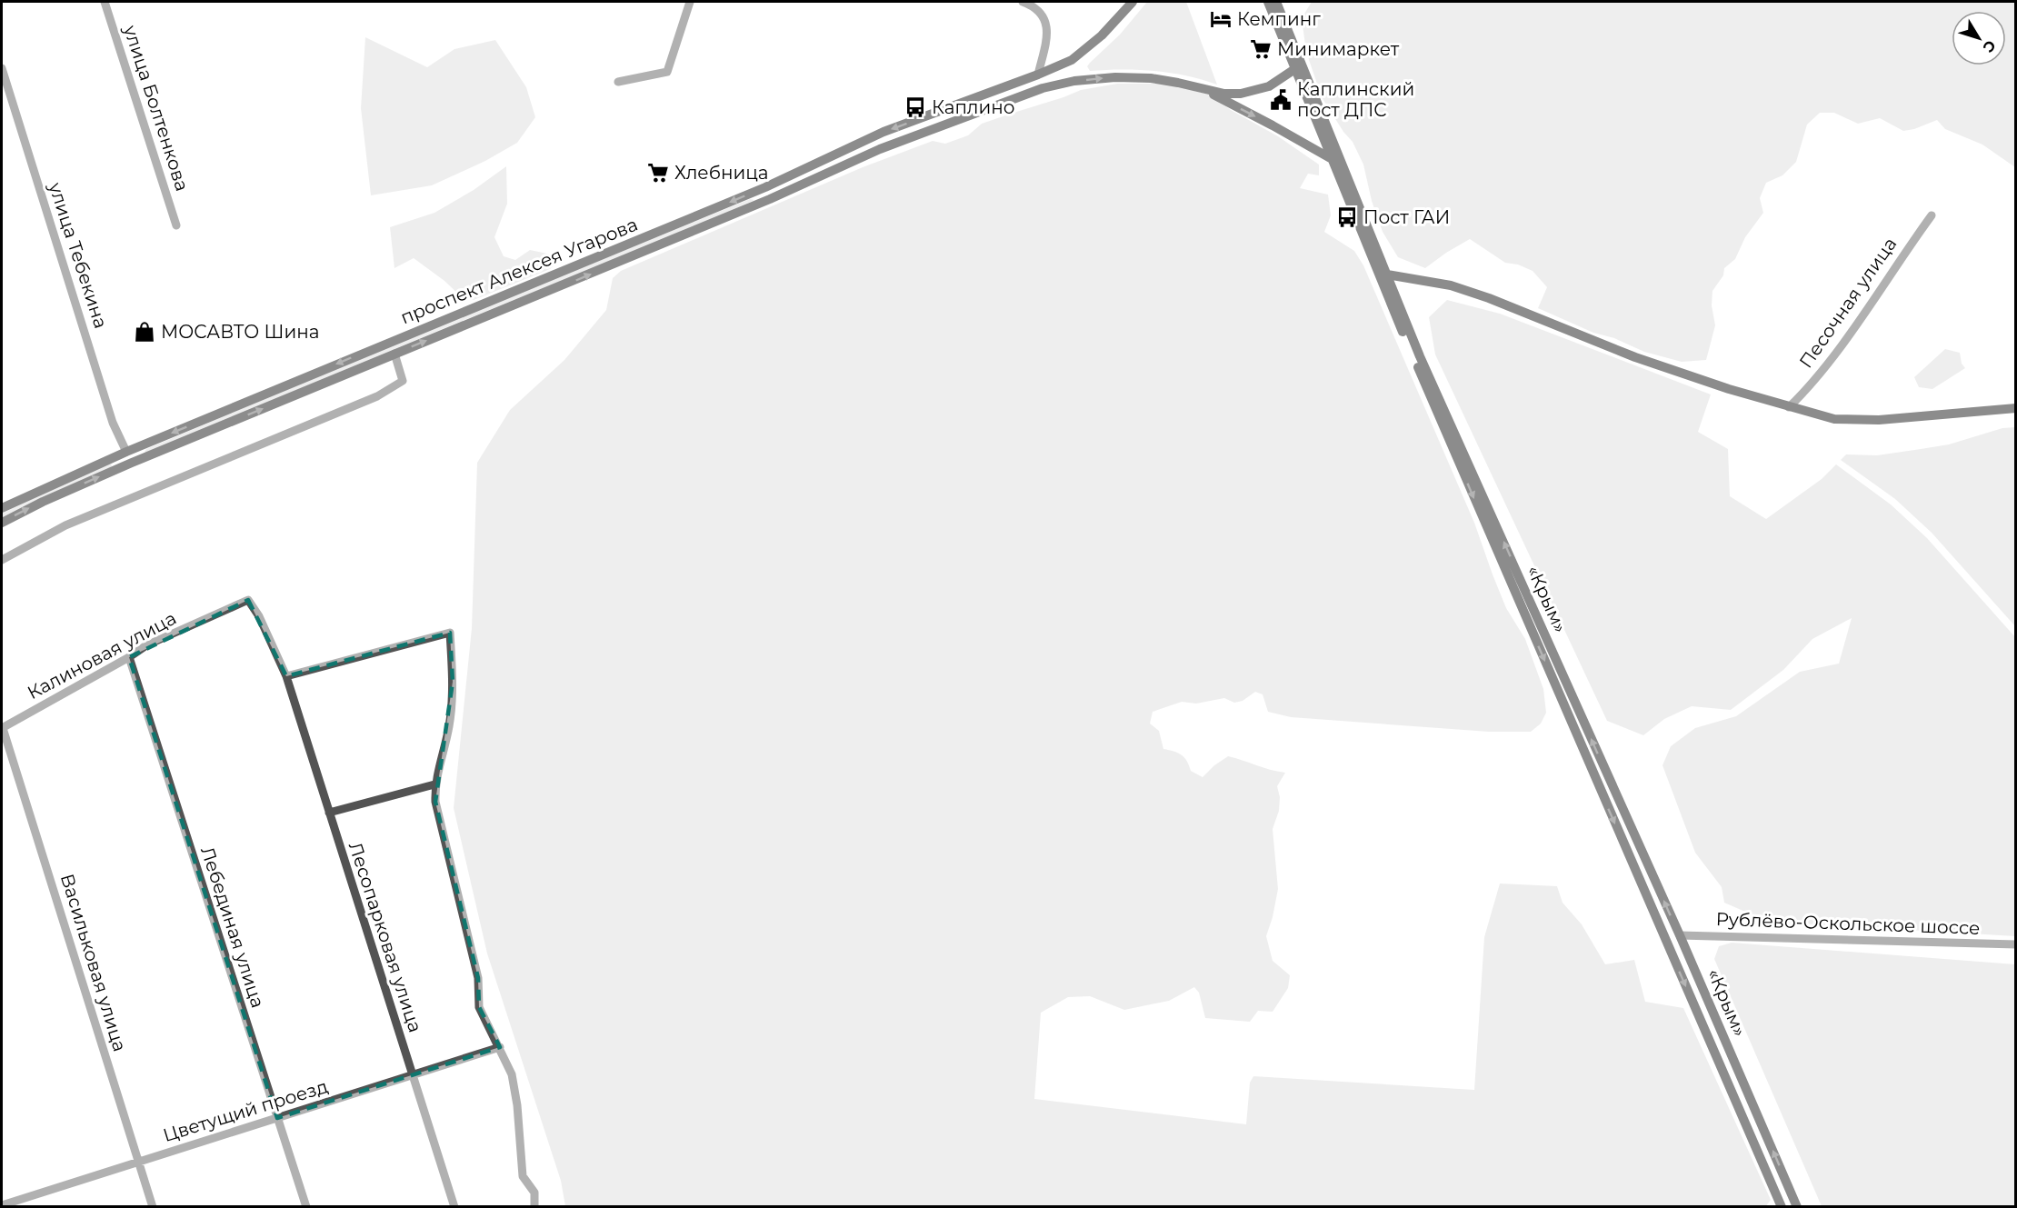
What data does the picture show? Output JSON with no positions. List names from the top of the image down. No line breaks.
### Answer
{"streets":{"main road":["проспект Алексея Угарова","«Крым»"],"street":["улица Болтенкова","улица Тебекина","Песочная улица","Калиновая улица","Рублёво-Оскольское шоссе","Лебединая улица","Лесопарковая улица","Васильковая улица","Цветущий проезд"]},"crossings":[["улица Тебекина","проспект Алексея Угарова"],["проспект Алексея Угарова","«Крым»"],["«Крым»","Рублёво-Оскольское шоссе"],["Калиновая улица","Лебединая улица"],["Калиновая улица","Лесопарковая улица"],["Калиновая улица","Васильковая улица"],["Лебединая улица","Цветущий проезд"],["Лесопарковая улица","Цветущий проезд"],["Васильковая улица","Цветущий проезд"]],"places":{"hotel":["Кемпинг"],"supermarket":["Минимаркет","Хлебница"],"public building":["Каплинский пост ДПС"],"bus stop":["Каплино","Пост ГАИ"],"shop":["МОСАВТО Шина"]},"north":"bottom right"}
